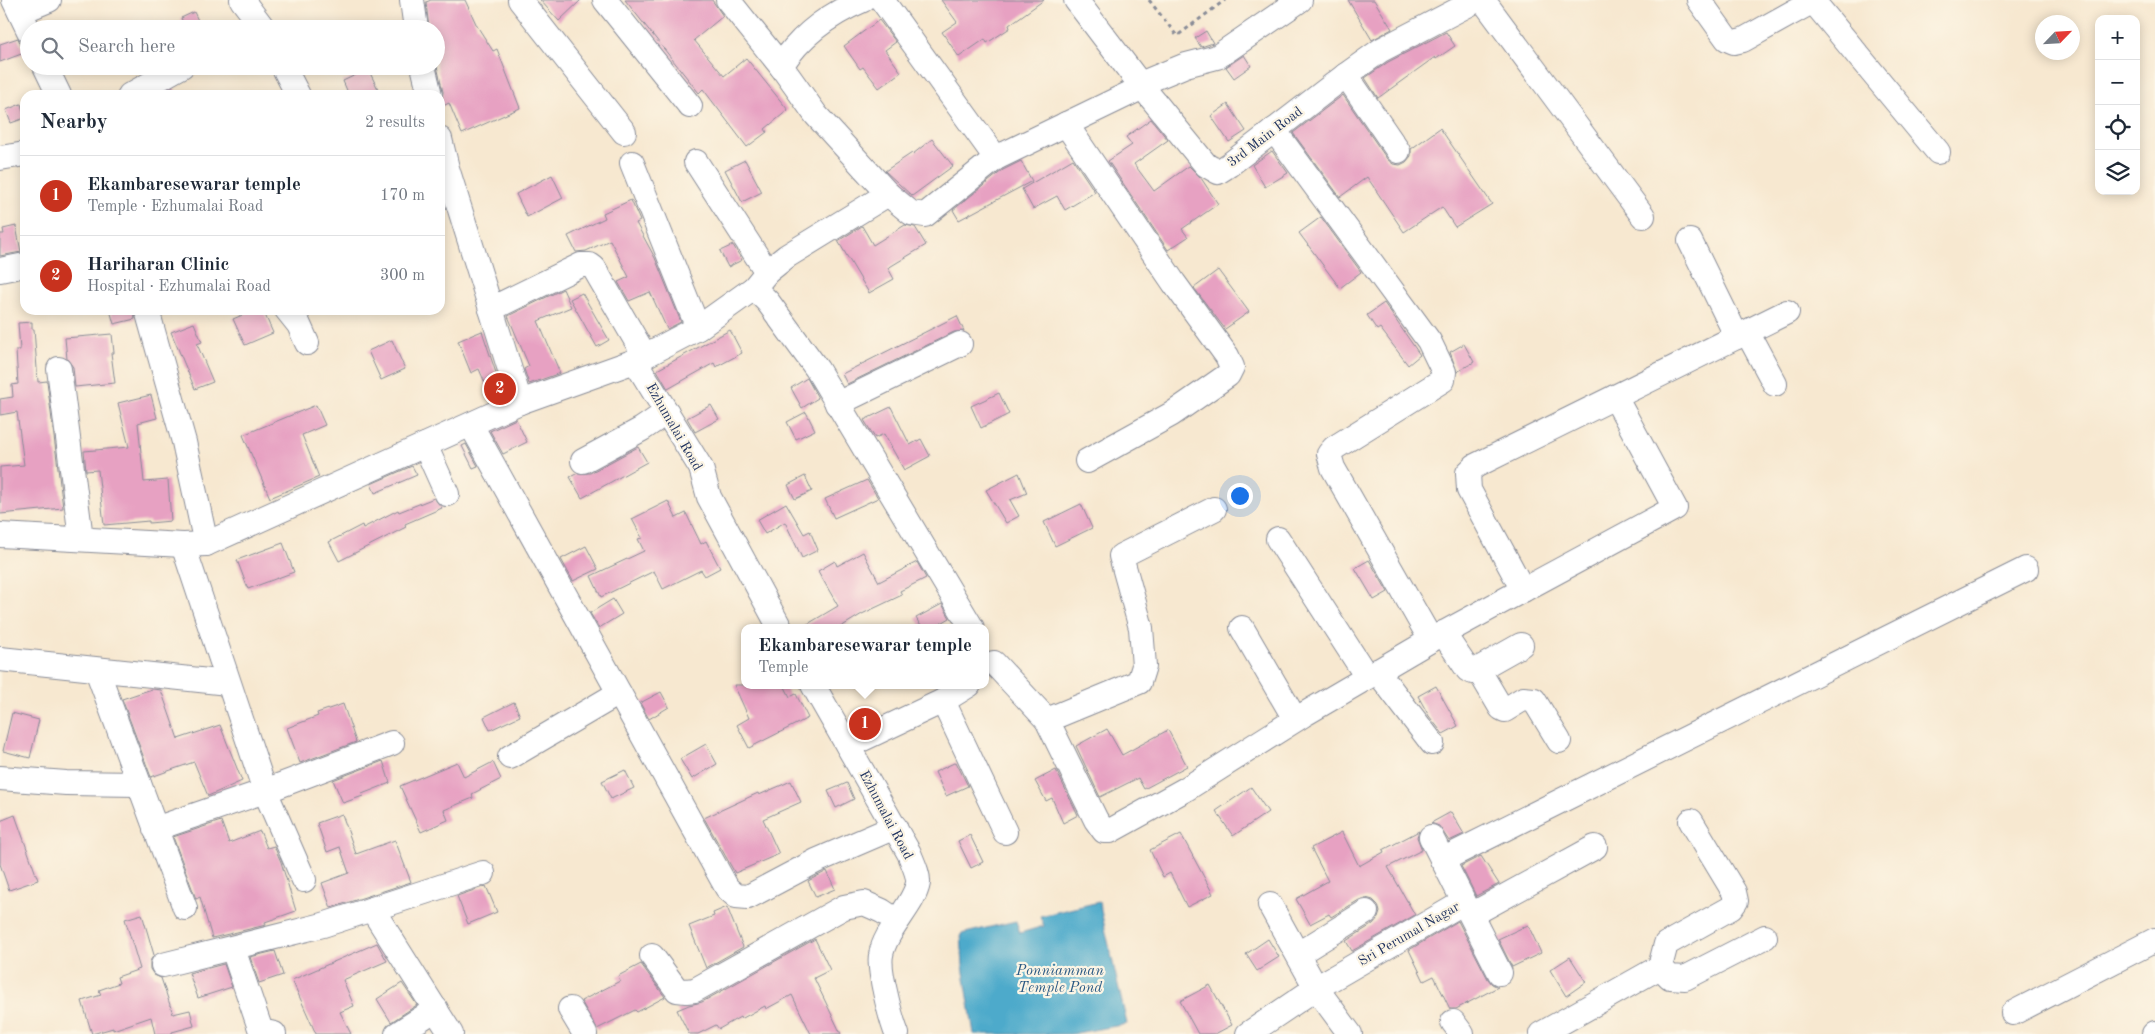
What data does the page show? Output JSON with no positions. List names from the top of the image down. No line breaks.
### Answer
{"streets":{"street":["3rd Main Road","Ezhumalai Road","Sri Perumal Nagar"]},"water":["Ponniamman Temple Pond"],"north":"top right","page":{"map_buttons":["+","−"],"search":"Search here","heading":["Nearby","2 results"],"list":[{"mark":"1","name":"Ekambaresewarar temple","note":"Temple · Ezhumalai Road","value":"170 m"},{"mark":"2","name":"Hariharan Clinic","note":"Hospital · Ezhumalai Road","value":"300 m"}],"pins":["2","1"],"popup":["Ekambaresewarar temple","Temple"]}}
